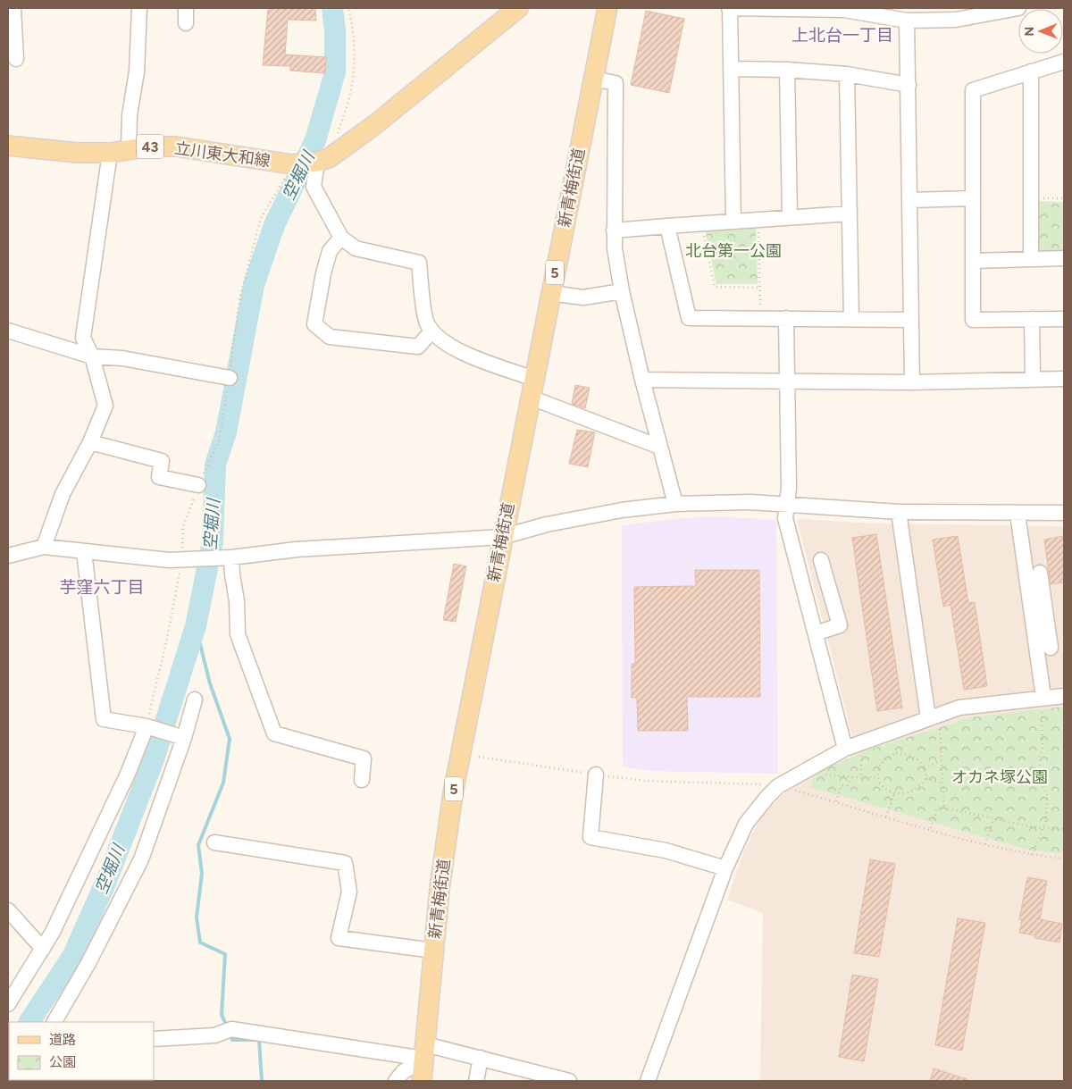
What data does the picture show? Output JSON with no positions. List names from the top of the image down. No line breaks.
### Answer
{"streets":{"main road":["43","立川東大和線","新青梅街道","5"]},"districts":["上北台一丁目","芋窪六丁目"],"water":["空堀川"],"parks":["北台第一公園","オカネ塚公園"],"legend":["道路","公園"],"north":"left"}
